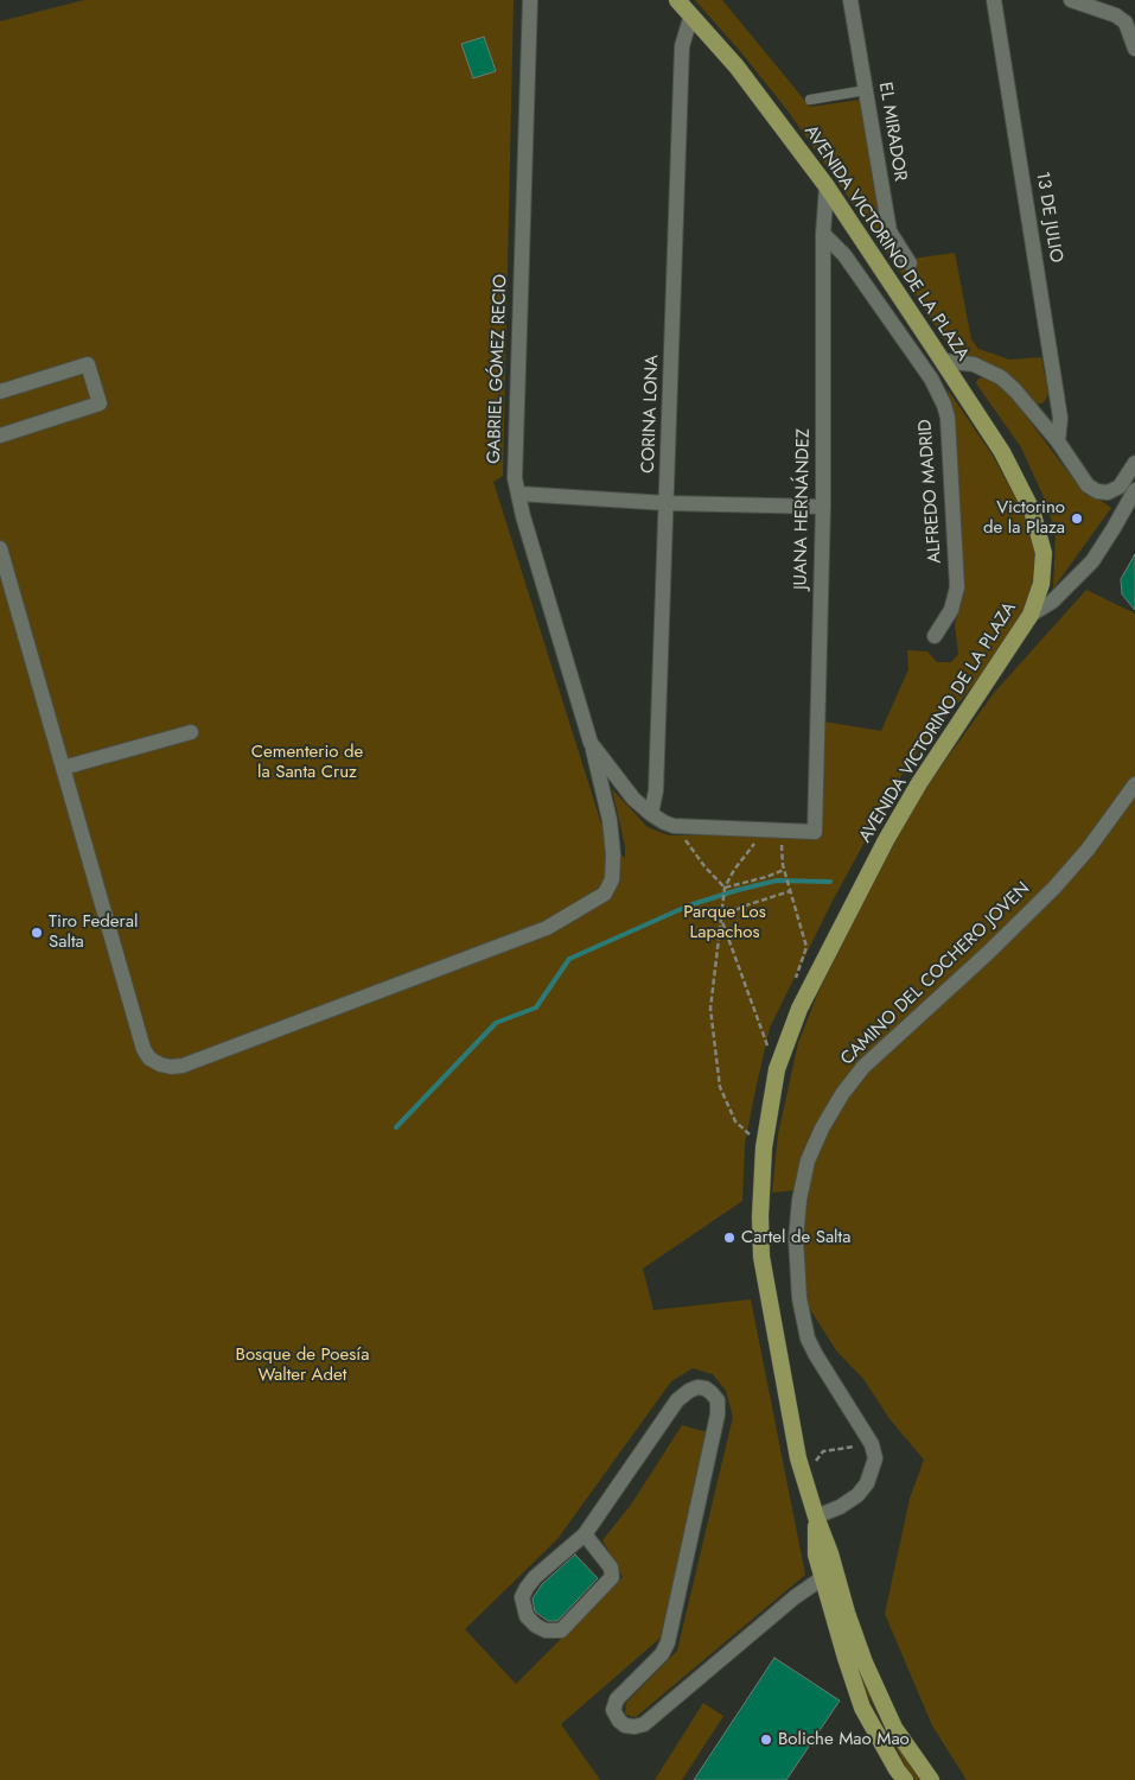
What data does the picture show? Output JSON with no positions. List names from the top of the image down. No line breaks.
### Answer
{"streets":{"highway":["AVENIDA VICTORINO DE LA PLAZA"],"street":["EL MIRADOR","13 DE JULIO","GABRIEL GÓMEZ RECIO","CORINA LONA","ALFREDO MADRID","JUANA HERNÁNDEZ","CAMINO DEL COCHERO JOVEN"]},"crossings":[["AVENIDA VICTORINO DE LA PLAZA","CORINA LONA"],["AVENIDA VICTORINO DE LA PLAZA","JUANA HERNÁNDEZ"],["GABRIEL GÓMEZ RECIO","CORINA LONA"],["ALFREDO MADRID","JUANA HERNÁNDEZ"]],"parks":["Cementerio de la Santa Cruz","Parque Los Lapachos","Bosque de Poesía Walter Adet"],"places":["Victorino de la Plaza","Tiro Federal Salta","Cartel de Salta","Boliche Mao Mao"]}
